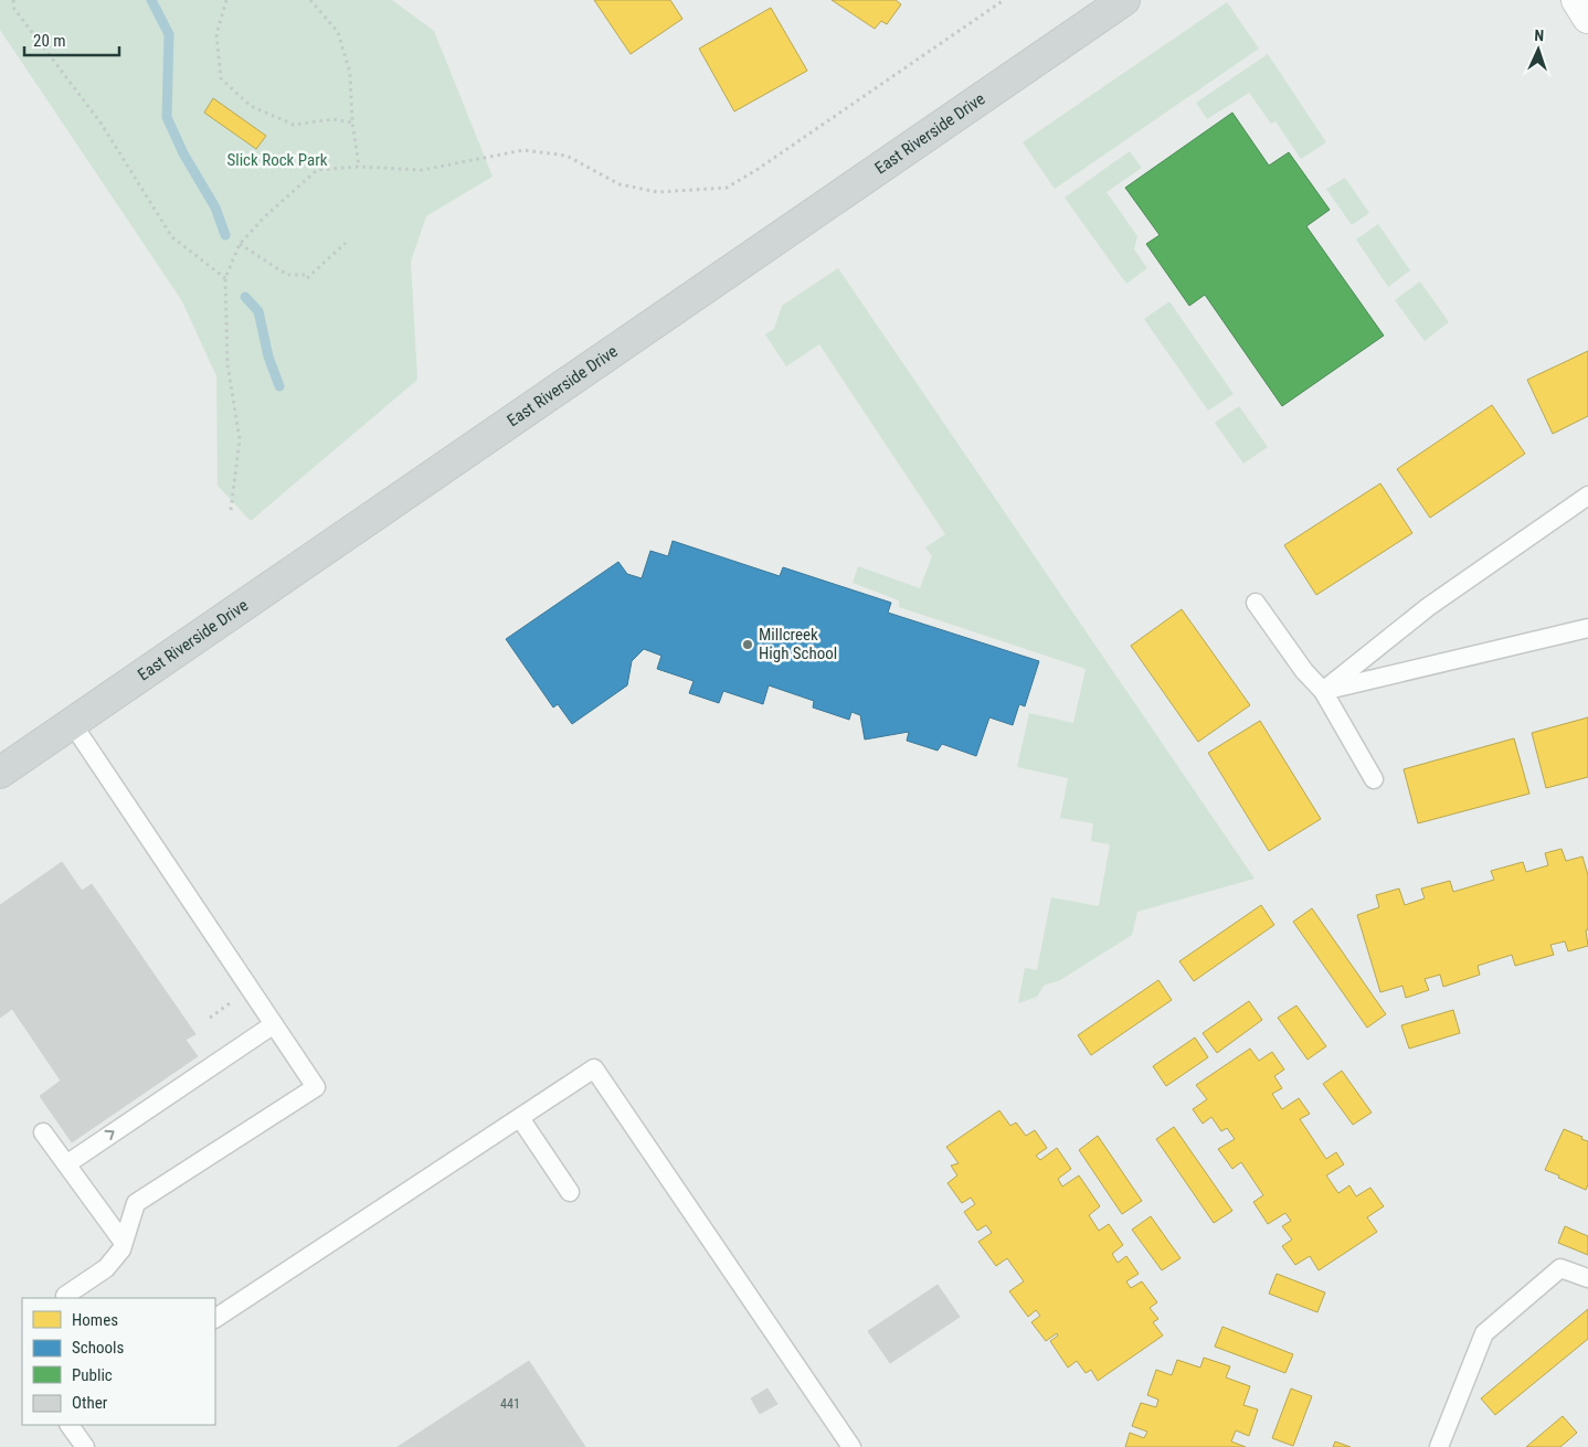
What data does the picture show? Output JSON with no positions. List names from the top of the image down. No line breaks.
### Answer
{"streets":{"main road":["East Riverside Drive"]},"parks":["Slick Rock Park"],"places":["Millcreek High School"],"house_numbers":["441"],"legend":["Homes","Schools","Public","Other"],"scale_bar":"20 m","north":"top"}
